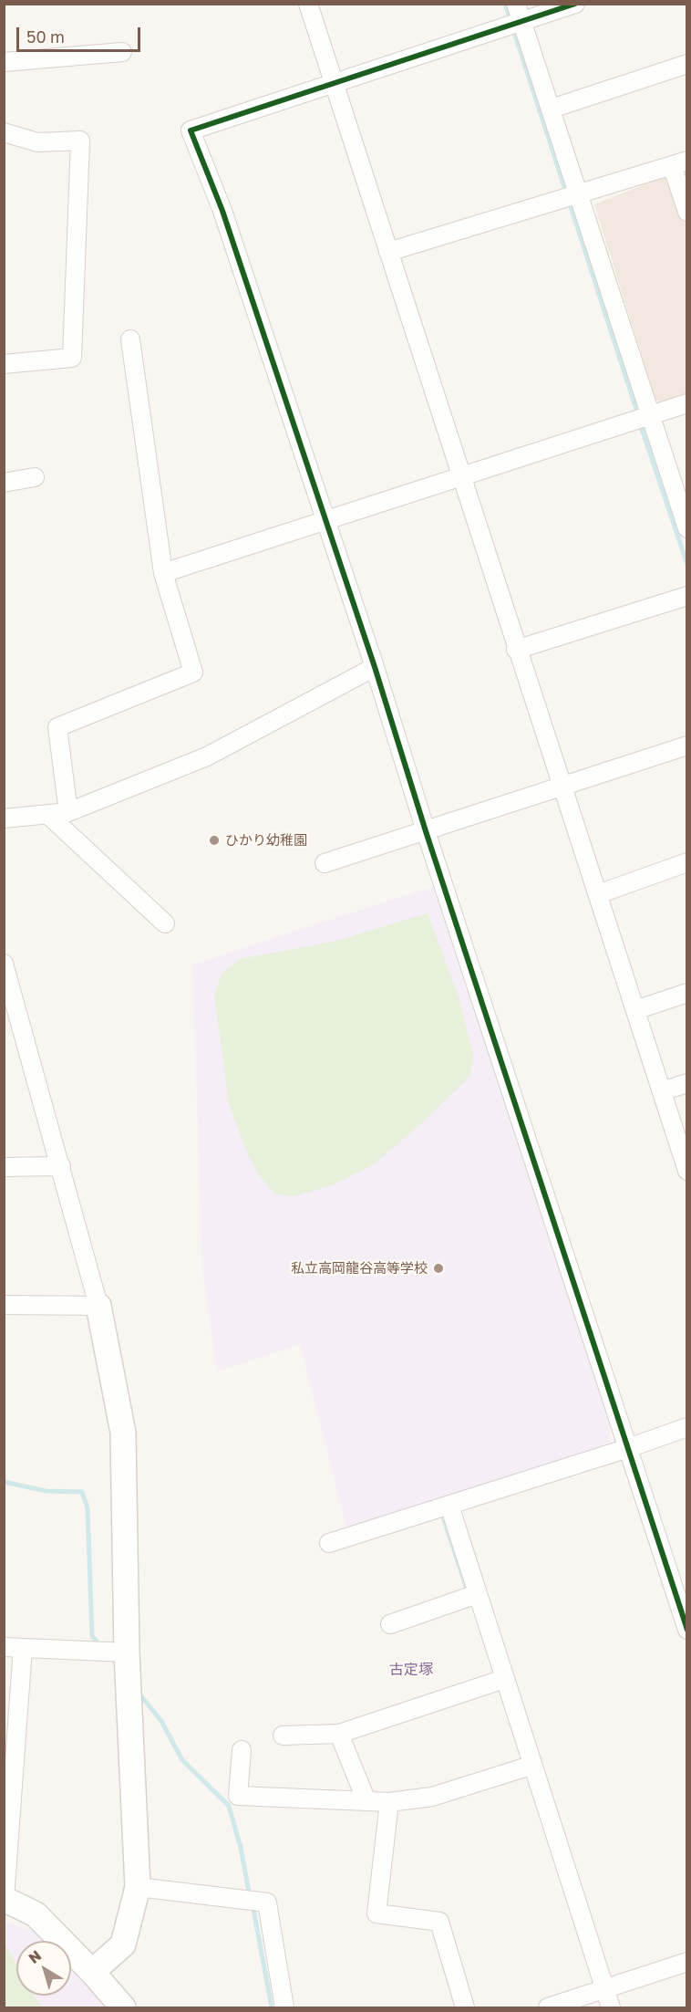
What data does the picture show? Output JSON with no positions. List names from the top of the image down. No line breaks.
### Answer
{"districts":["古定塚"],"places":["ひかり幼稚園","私立高岡龍谷高等学校"],"scale_bar":"50 m","north":"top left"}
